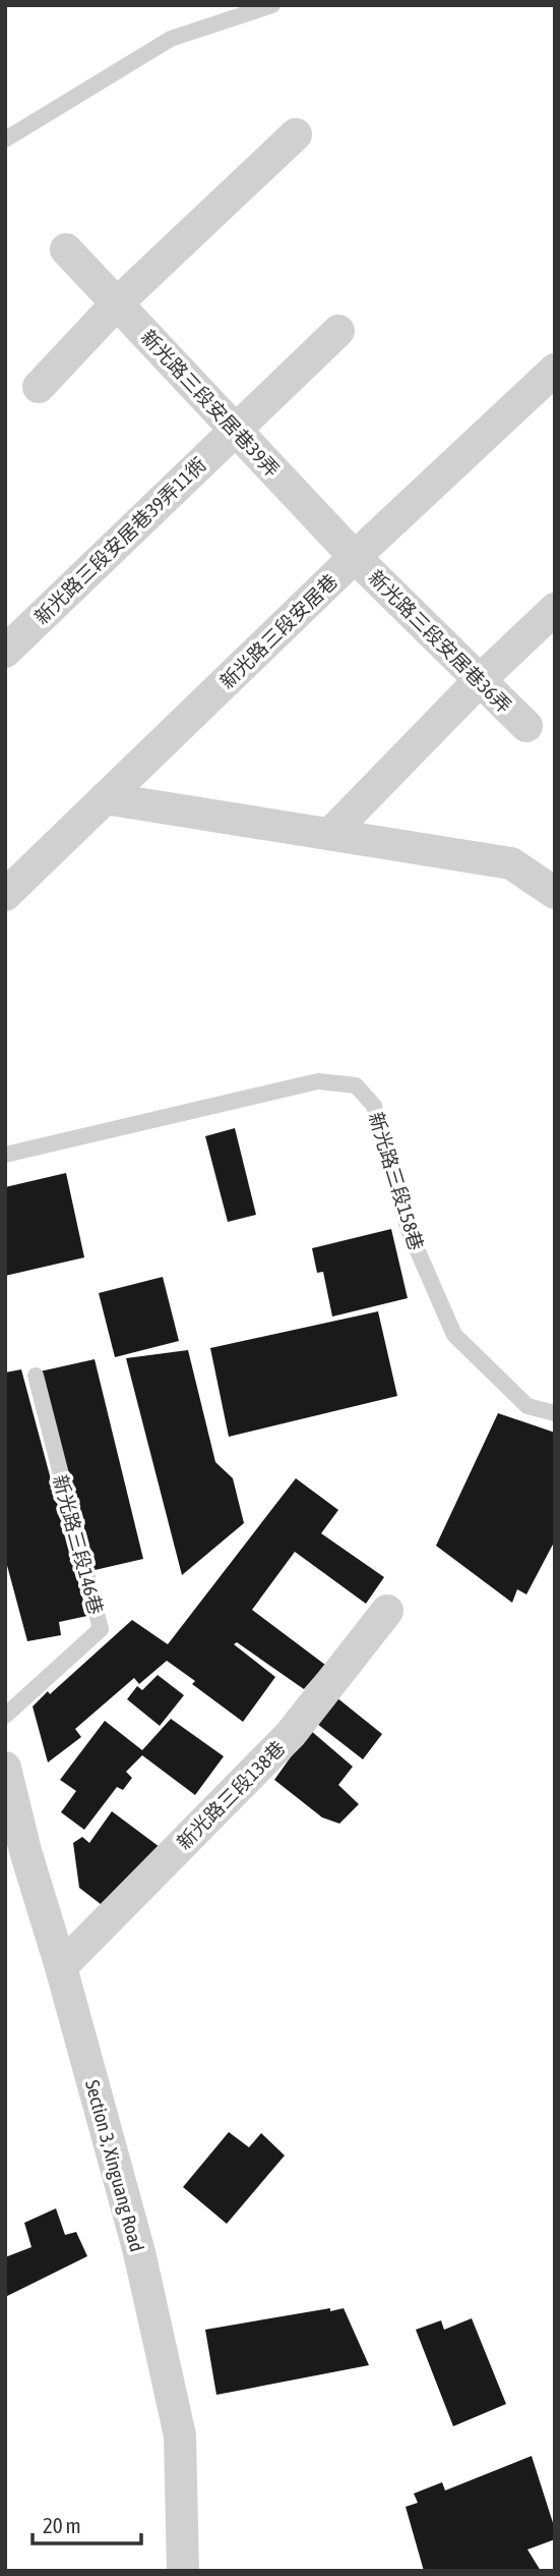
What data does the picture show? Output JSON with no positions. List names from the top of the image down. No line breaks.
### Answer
{"streets":{"street":["新光路三段安居巷39弄","新光路三段安居巷39弄11衖","新光路三段安居巷","新光路三段安居巷36弄","新光路三段138巷","Section 3, Xinguang Road"],"lane":["新光路三段158巷","新光路三段146巷"]},"crossings":[["新光路三段安居巷39弄","新光路三段安居巷39弄11衖"],["新光路三段安居巷39弄","新光路三段安居巷"],["新光路三段安居巷39弄","新光路三段安居巷36弄"],["新光路三段安居巷","新光路三段安居巷36弄"],["新光路三段138巷","Section 3, Xinguang Road"]],"scale_bar":"20 m"}
